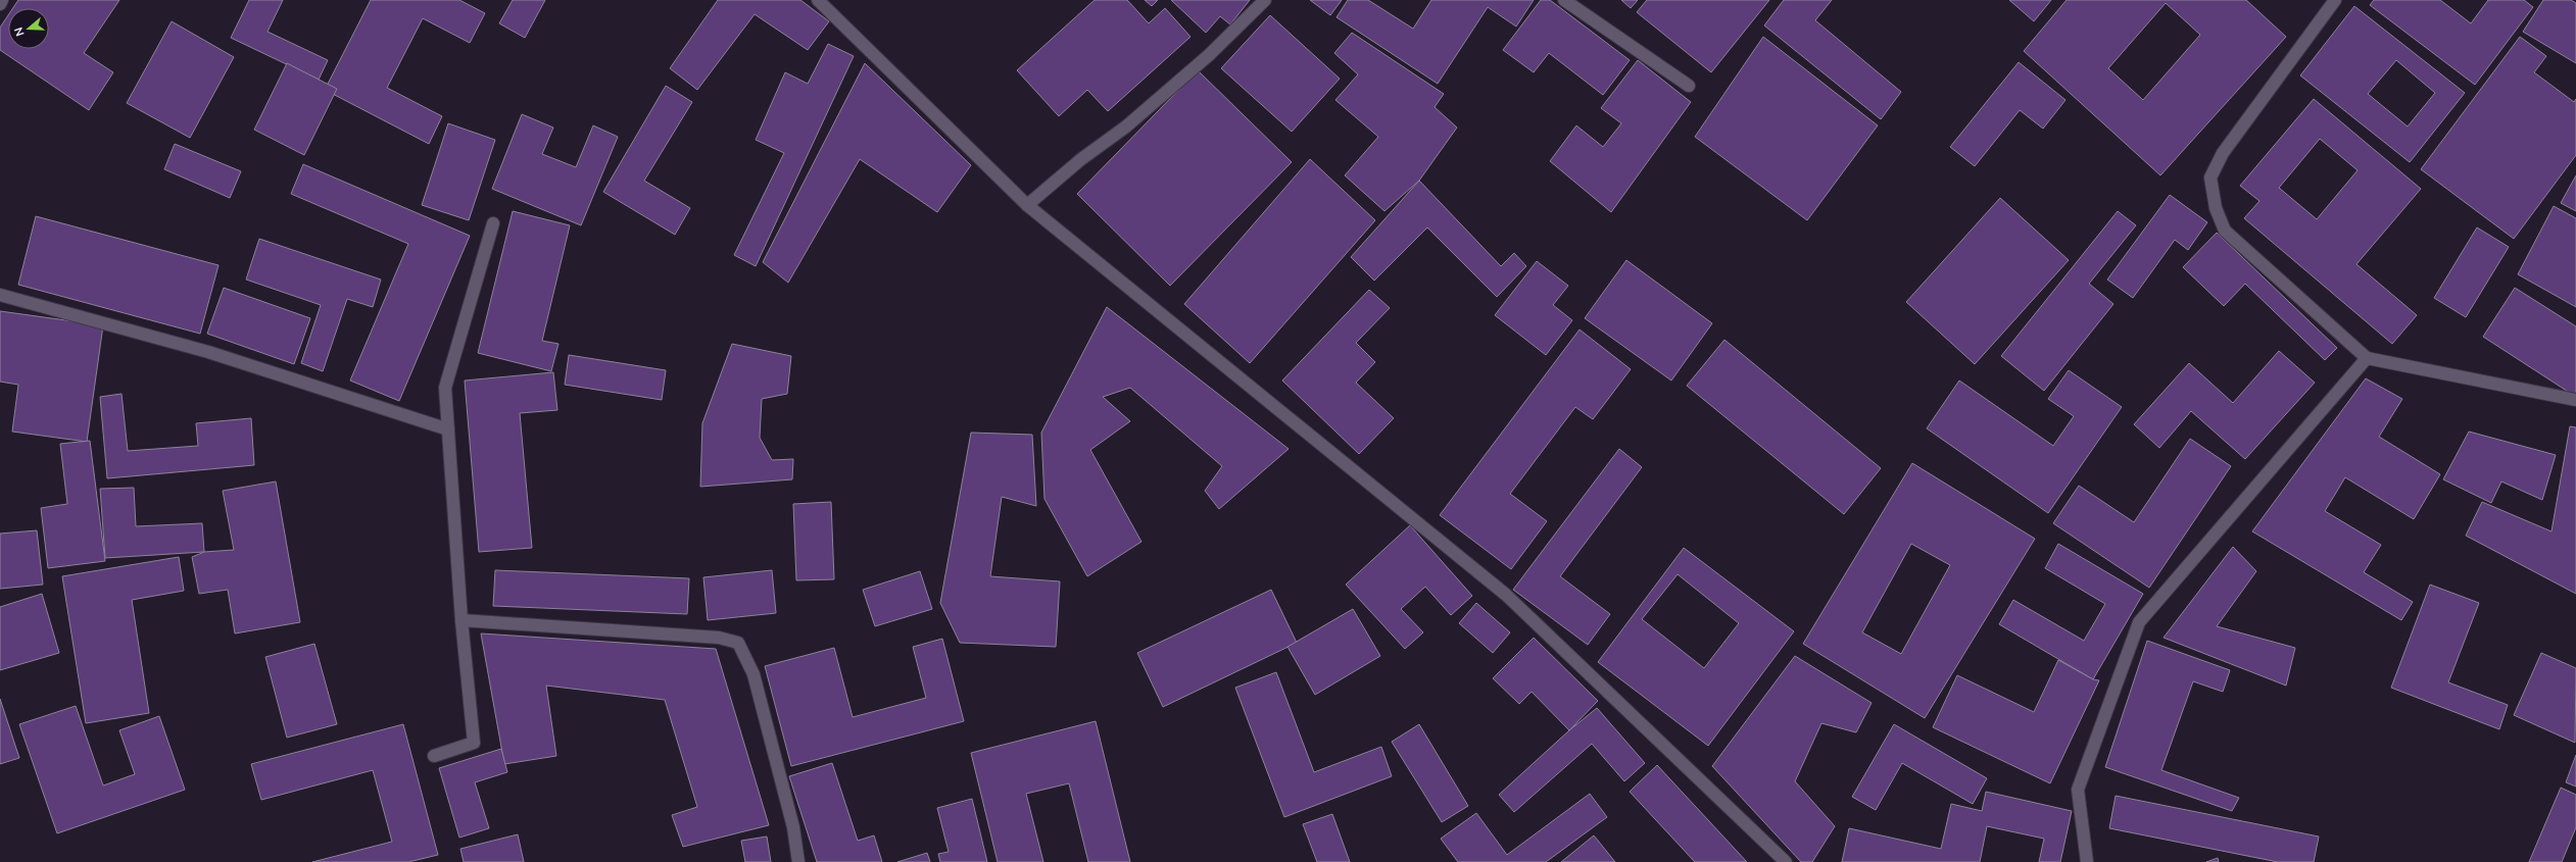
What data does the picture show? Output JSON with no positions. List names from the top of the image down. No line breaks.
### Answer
{"north":"left"}
